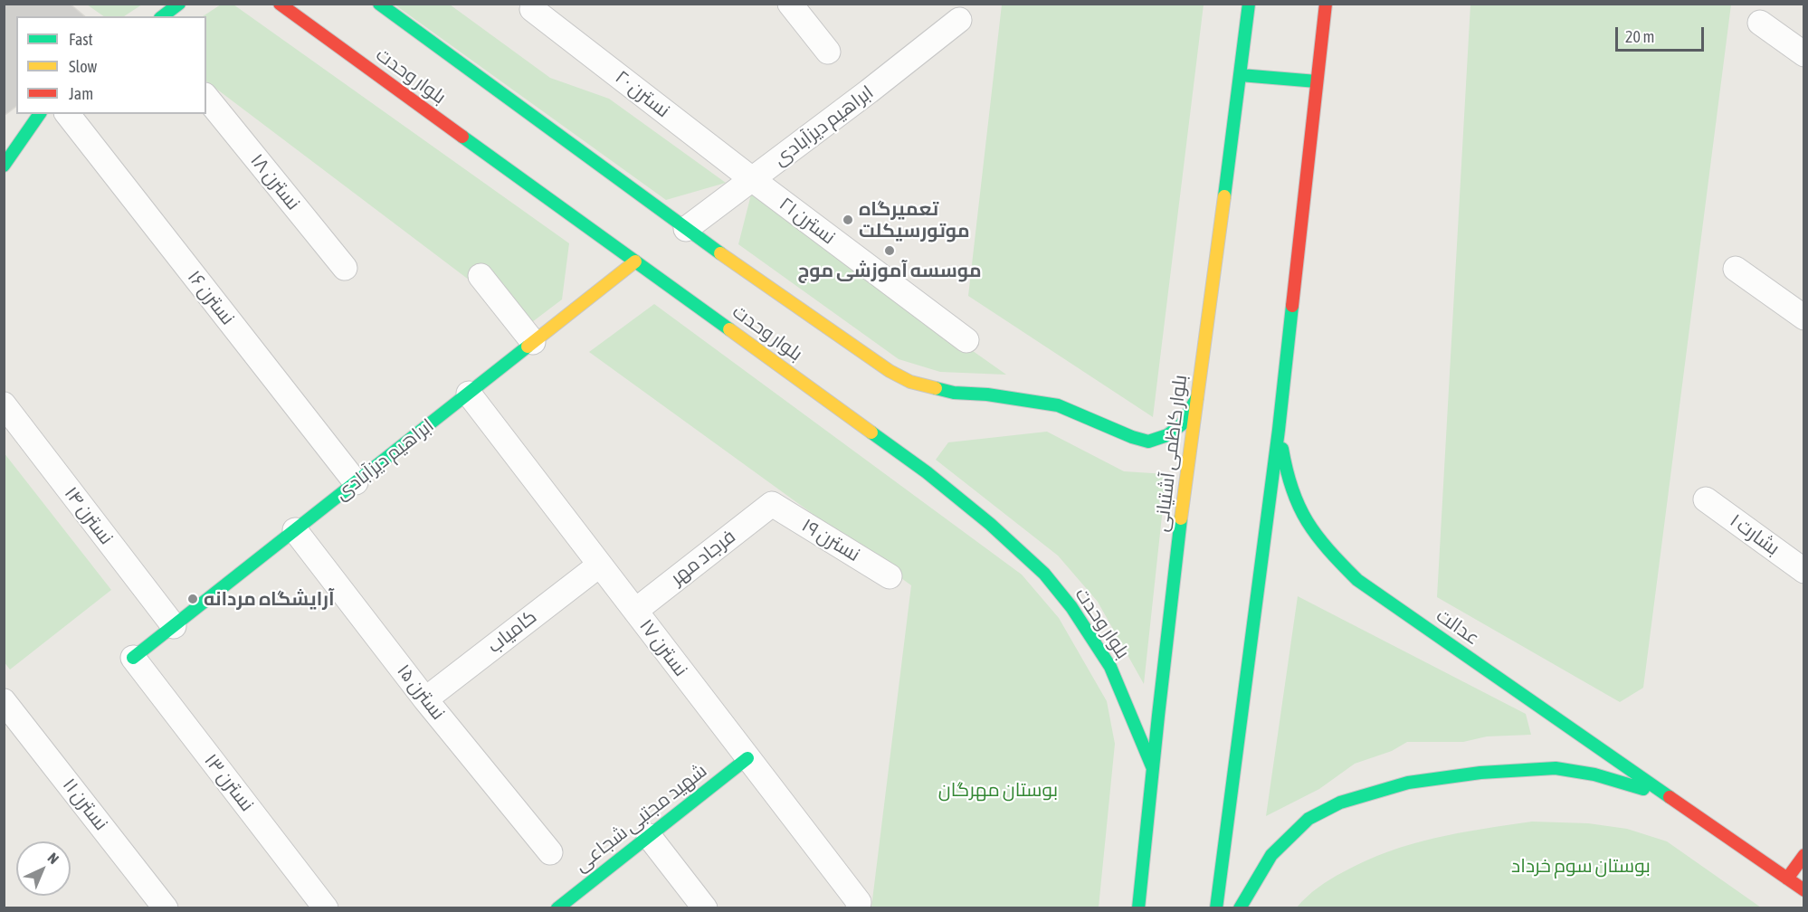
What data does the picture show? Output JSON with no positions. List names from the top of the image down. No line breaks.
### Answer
{"streets":{"street":["بلوار وحدت","نسترن ۲۰","ابراهیم دیزآبادی","نسترن ۱۸","نسترن ۲۱","نسترن ۱۶","بلوار کاظمی آشتیانی","نسترن ۱۴","بشارت ۱","نسترن ۱۹","فرجاد مهر","عدالت","کامیاب","نسترن ۱۷","نسترن ۱۵","نسترن ۱۳","نسترن ۱۱","شهید مجتبی شجاعی"]},"crossings":[["بلوار وحدت","ابراهیم دیزآبادی"],["بلوار وحدت","بلوار کاظمی آشتیانی"],["نسترن ۲۰","ابراهیم دیزآبادی"],["نسترن ۲۰","نسترن ۲۱"],["ابراهیم دیزآبادی","نسترن ۲۱"],["ابراهیم دیزآبادی","نسترن ۱۶"],["ابراهیم دیزآبادی","نسترن ۱۴"],["ابراهیم دیزآبادی","نسترن ۱۷"],["ابراهیم دیزآبادی","نسترن ۱۵"],["ابراهیم دیزآبادی","نسترن ۱۳"],["نسترن ۱۹","فرجاد مهر"],["فرجاد مهر","نسترن ۱۷"],["کامیاب","نسترن ۱۷"],["کامیاب","نسترن ۱۵"],["نسترن ۱۷","شهید مجتبی شجاعی"]],"parks":["بوستان مهرگان","بوستان سوم خرداد"],"places":["تعمیرگاه موتورسیکلت","موسسه آموزشی موج","آرایشگاه مردانه"],"legend":["Fast","Slow","Jam"],"scale_bar":"20 m","north":"top right"}
